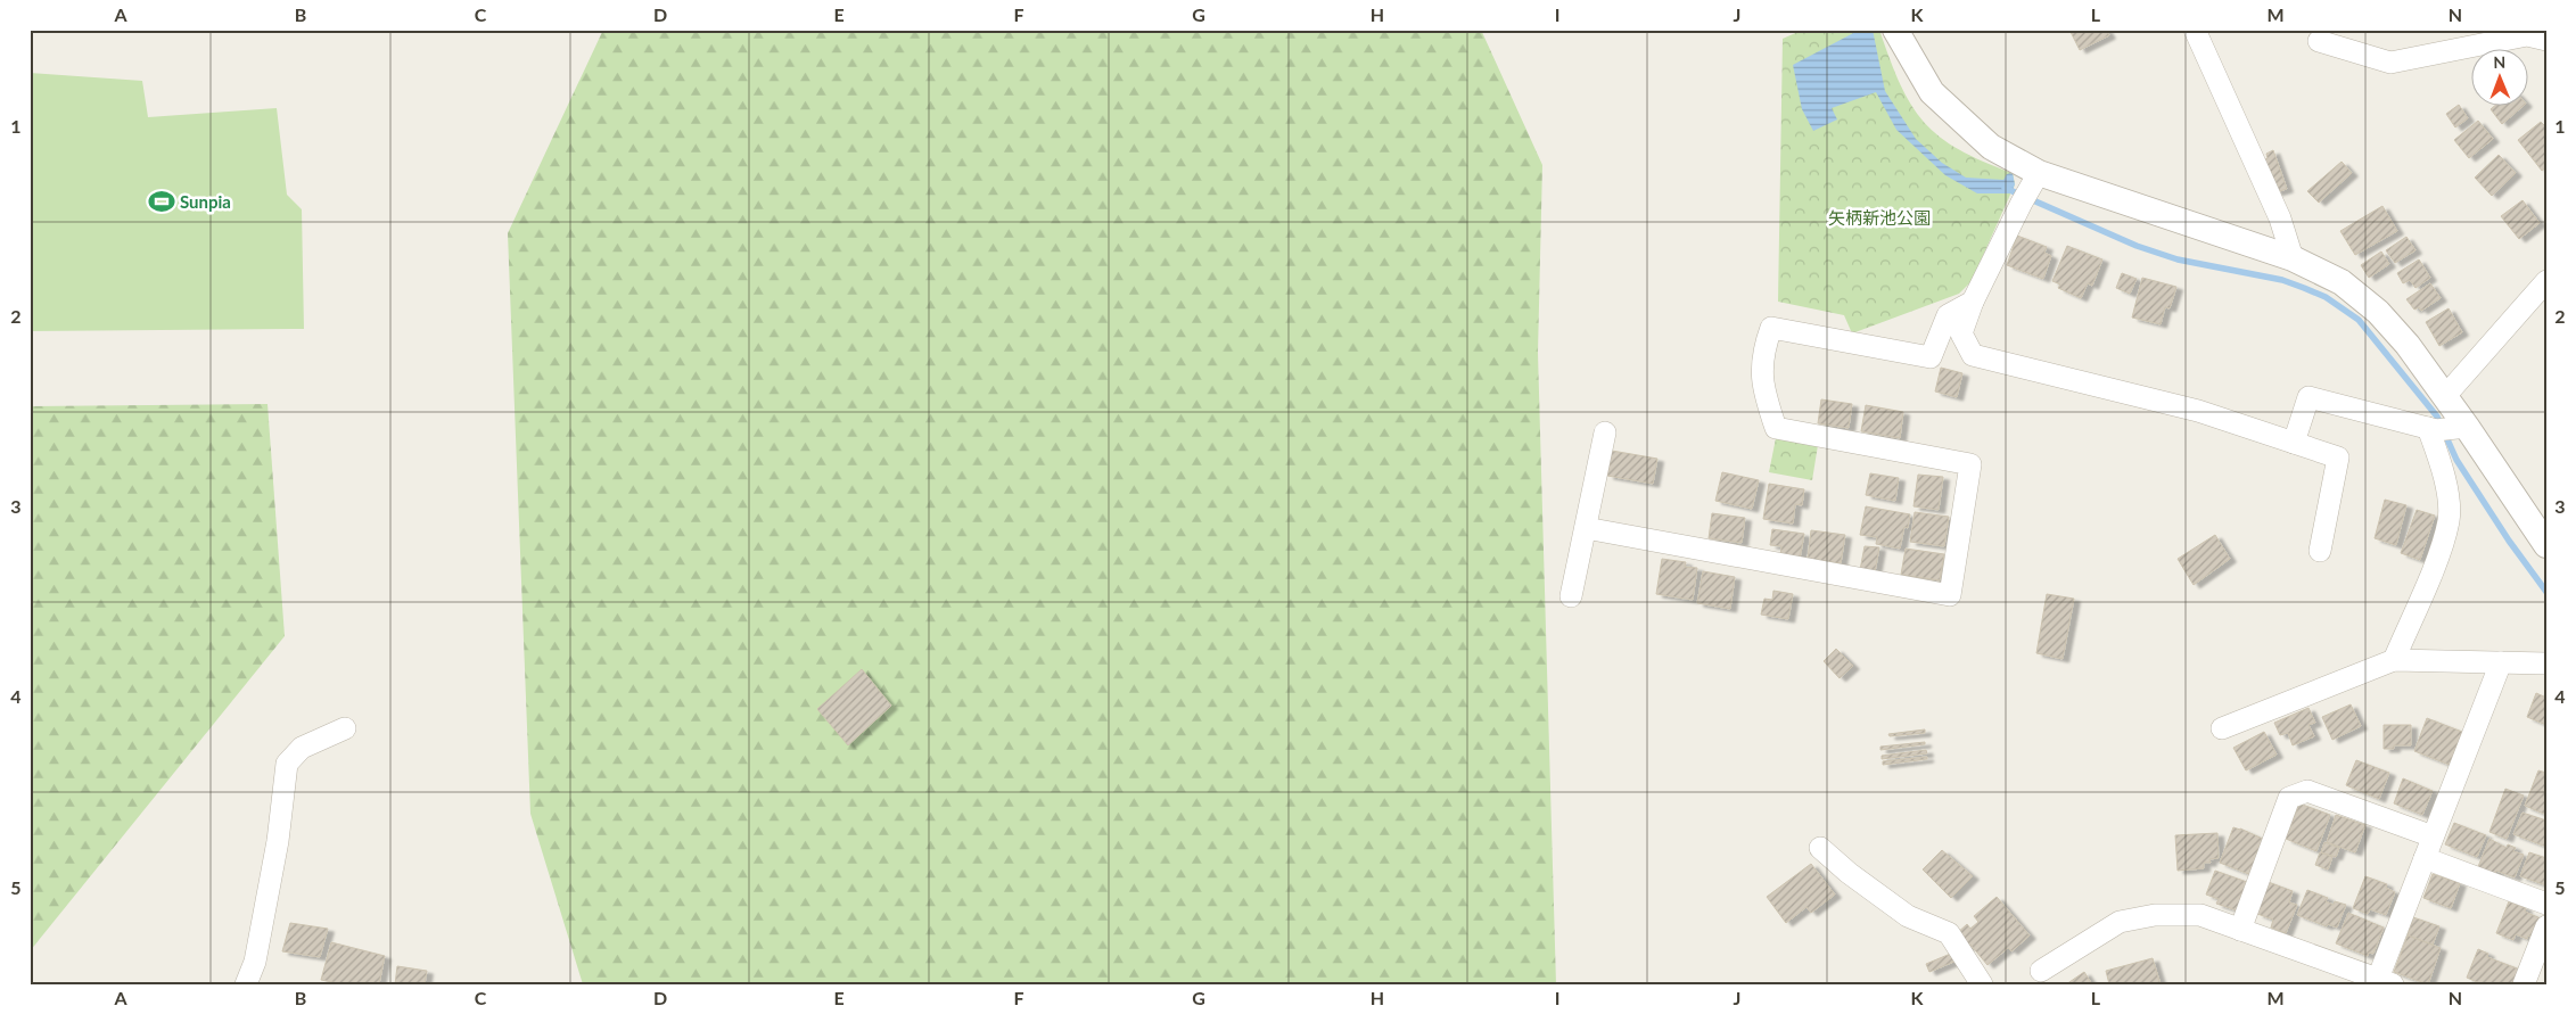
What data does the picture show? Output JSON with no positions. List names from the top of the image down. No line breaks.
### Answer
{"parks":["矢柄新池公園"],"places":{"sports":["Sunpia"]},"north":"top","grid":{"columns":["A","B","C","D","E","F","G","H","I","J","K","L","M","N"],"rows":["1","2","3","4","5"]}}
